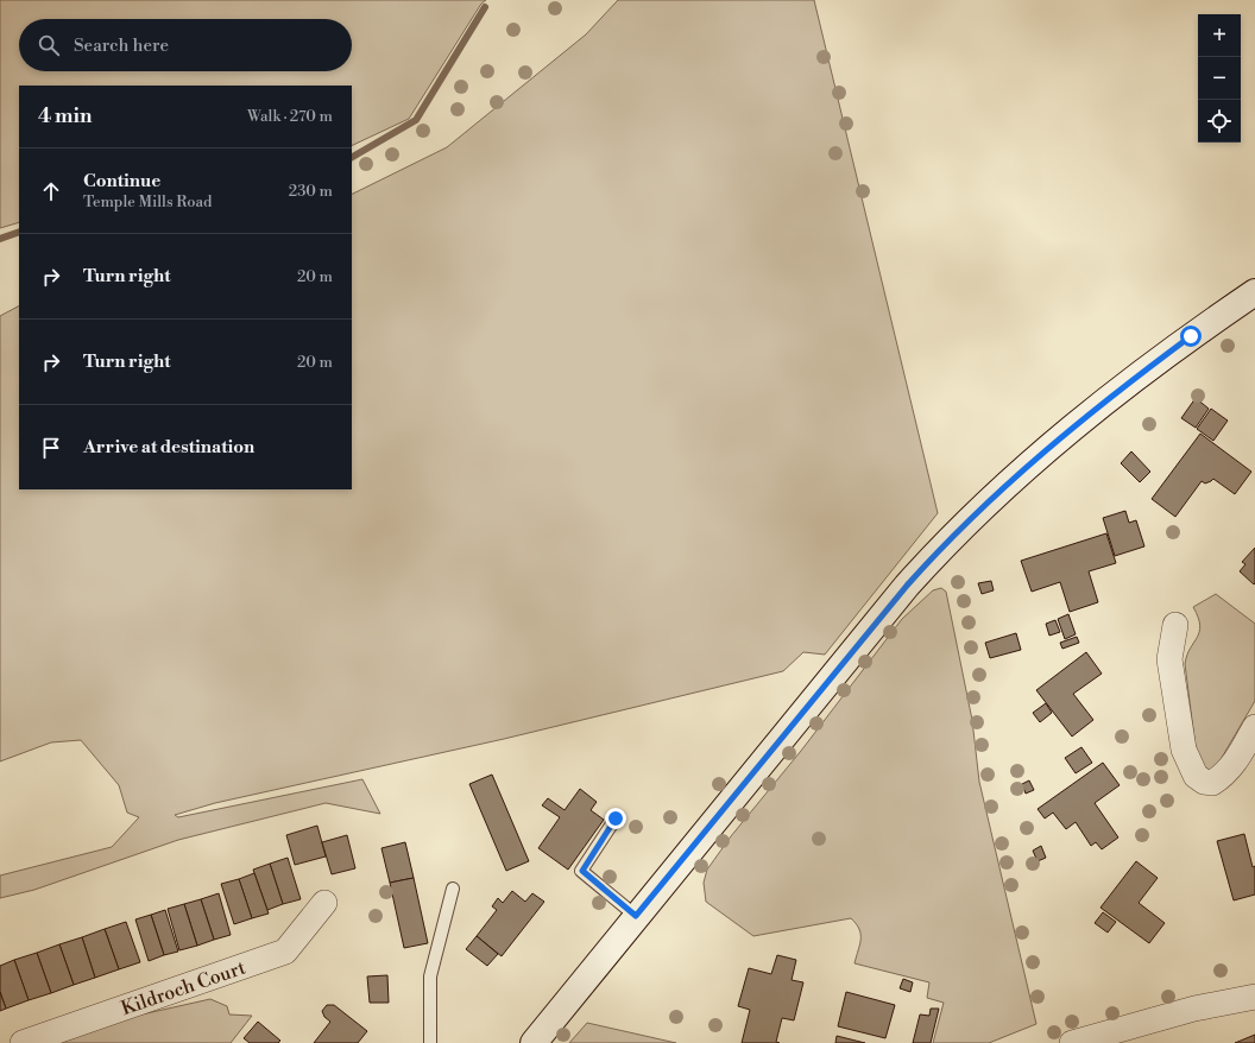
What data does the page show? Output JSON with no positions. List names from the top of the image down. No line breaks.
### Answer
{"streets":{"street":["Kildroch Court"]},"page":{"map_buttons":["+","−"],"search":"Search here","heading":["4 min","Walk · 270 m"],"list":[["Continue","Temple Mills Road","230 m"],["Turn right","20 m"],["Turn right","20 m"],"Arrive at destination"]}}
